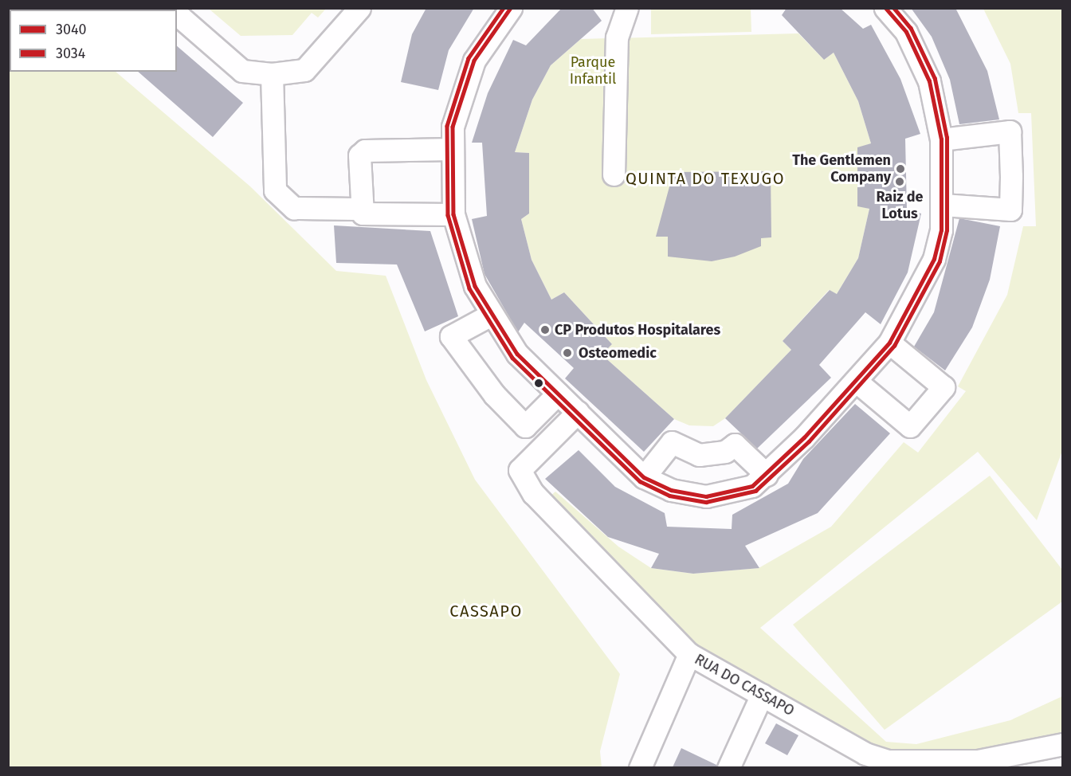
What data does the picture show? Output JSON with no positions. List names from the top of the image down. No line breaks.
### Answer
{"streets":{"street":["RUA DO CASSAPO"]},"districts":["QUINTA DO TEXUGO","CASSAPO"],"parks":["Parque Infantil"],"places":["The Gentlemen Company","Raiz de Lotus","CP Produtos Hospitalares","Osteomedic"],"lines":["transit line 3040","transit line 3034"],"legend":["3040","3034"]}
